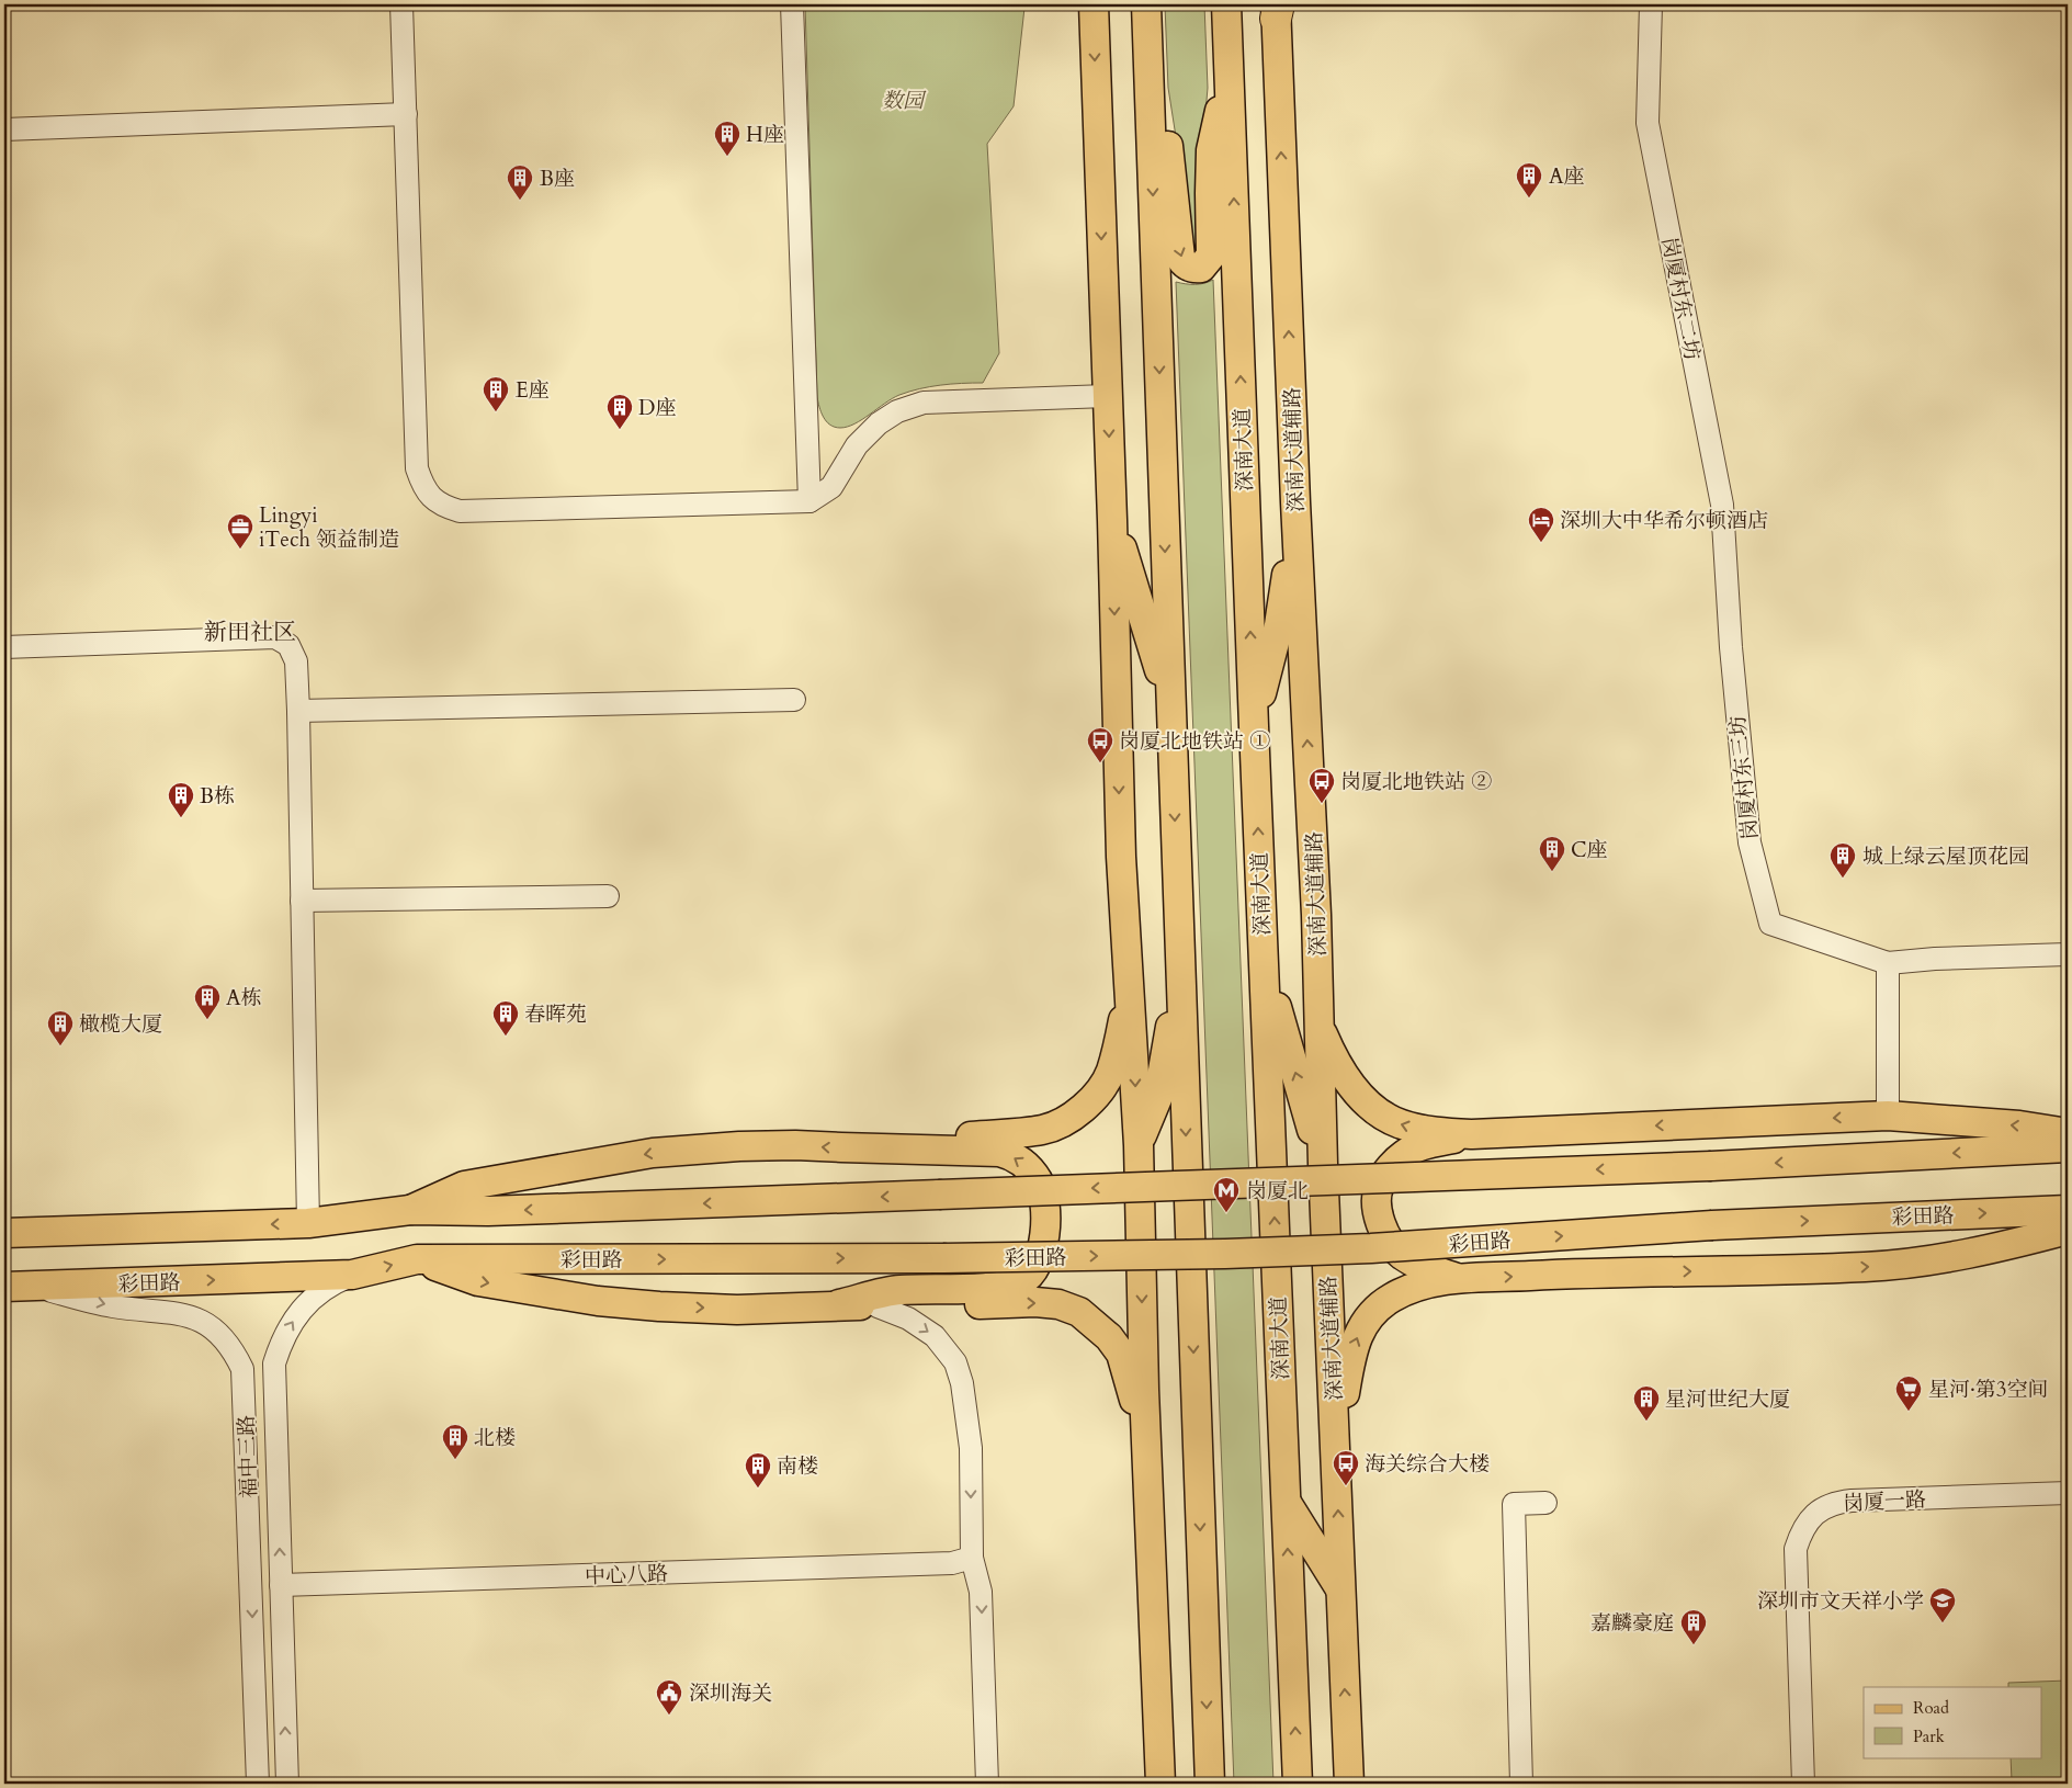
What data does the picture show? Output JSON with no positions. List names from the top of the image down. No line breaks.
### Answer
{"streets":{"main road":["深南大道","深南大道辅路","彩田路"],"street":["岗厦村东二坊","岗厦村东三坊","福中三路","岗厦一路","中心八路"]},"crossings":[["岗厦村东二坊","岗厦村东三坊"],["彩田路","福中三路"],["福中三路","中心八路"]],"districts":["新田社区"],"parks":["数园"],"places":{"building":["H座","A座","B座","E座","D座","B栋","C座","城上绿云屋顶花园","A栋","春晖苑","橄榄大厦","星河世纪大厦","北楼","南楼","嘉麟豪庭"],"hotel":["深圳大中华希尔顿酒店"],"office":["Lingyi iTech 领益制造"],"bus stop":["岗厦北地铁站 ①","岗厦北地铁站 ②","海关综合大楼"],"metro station":["岗厦北"],"supermarket":["星河·第3空间"],"school or university":["深圳市文天祥小学"],"public building":["深圳海关"]},"legend":["Road","Park"]}
